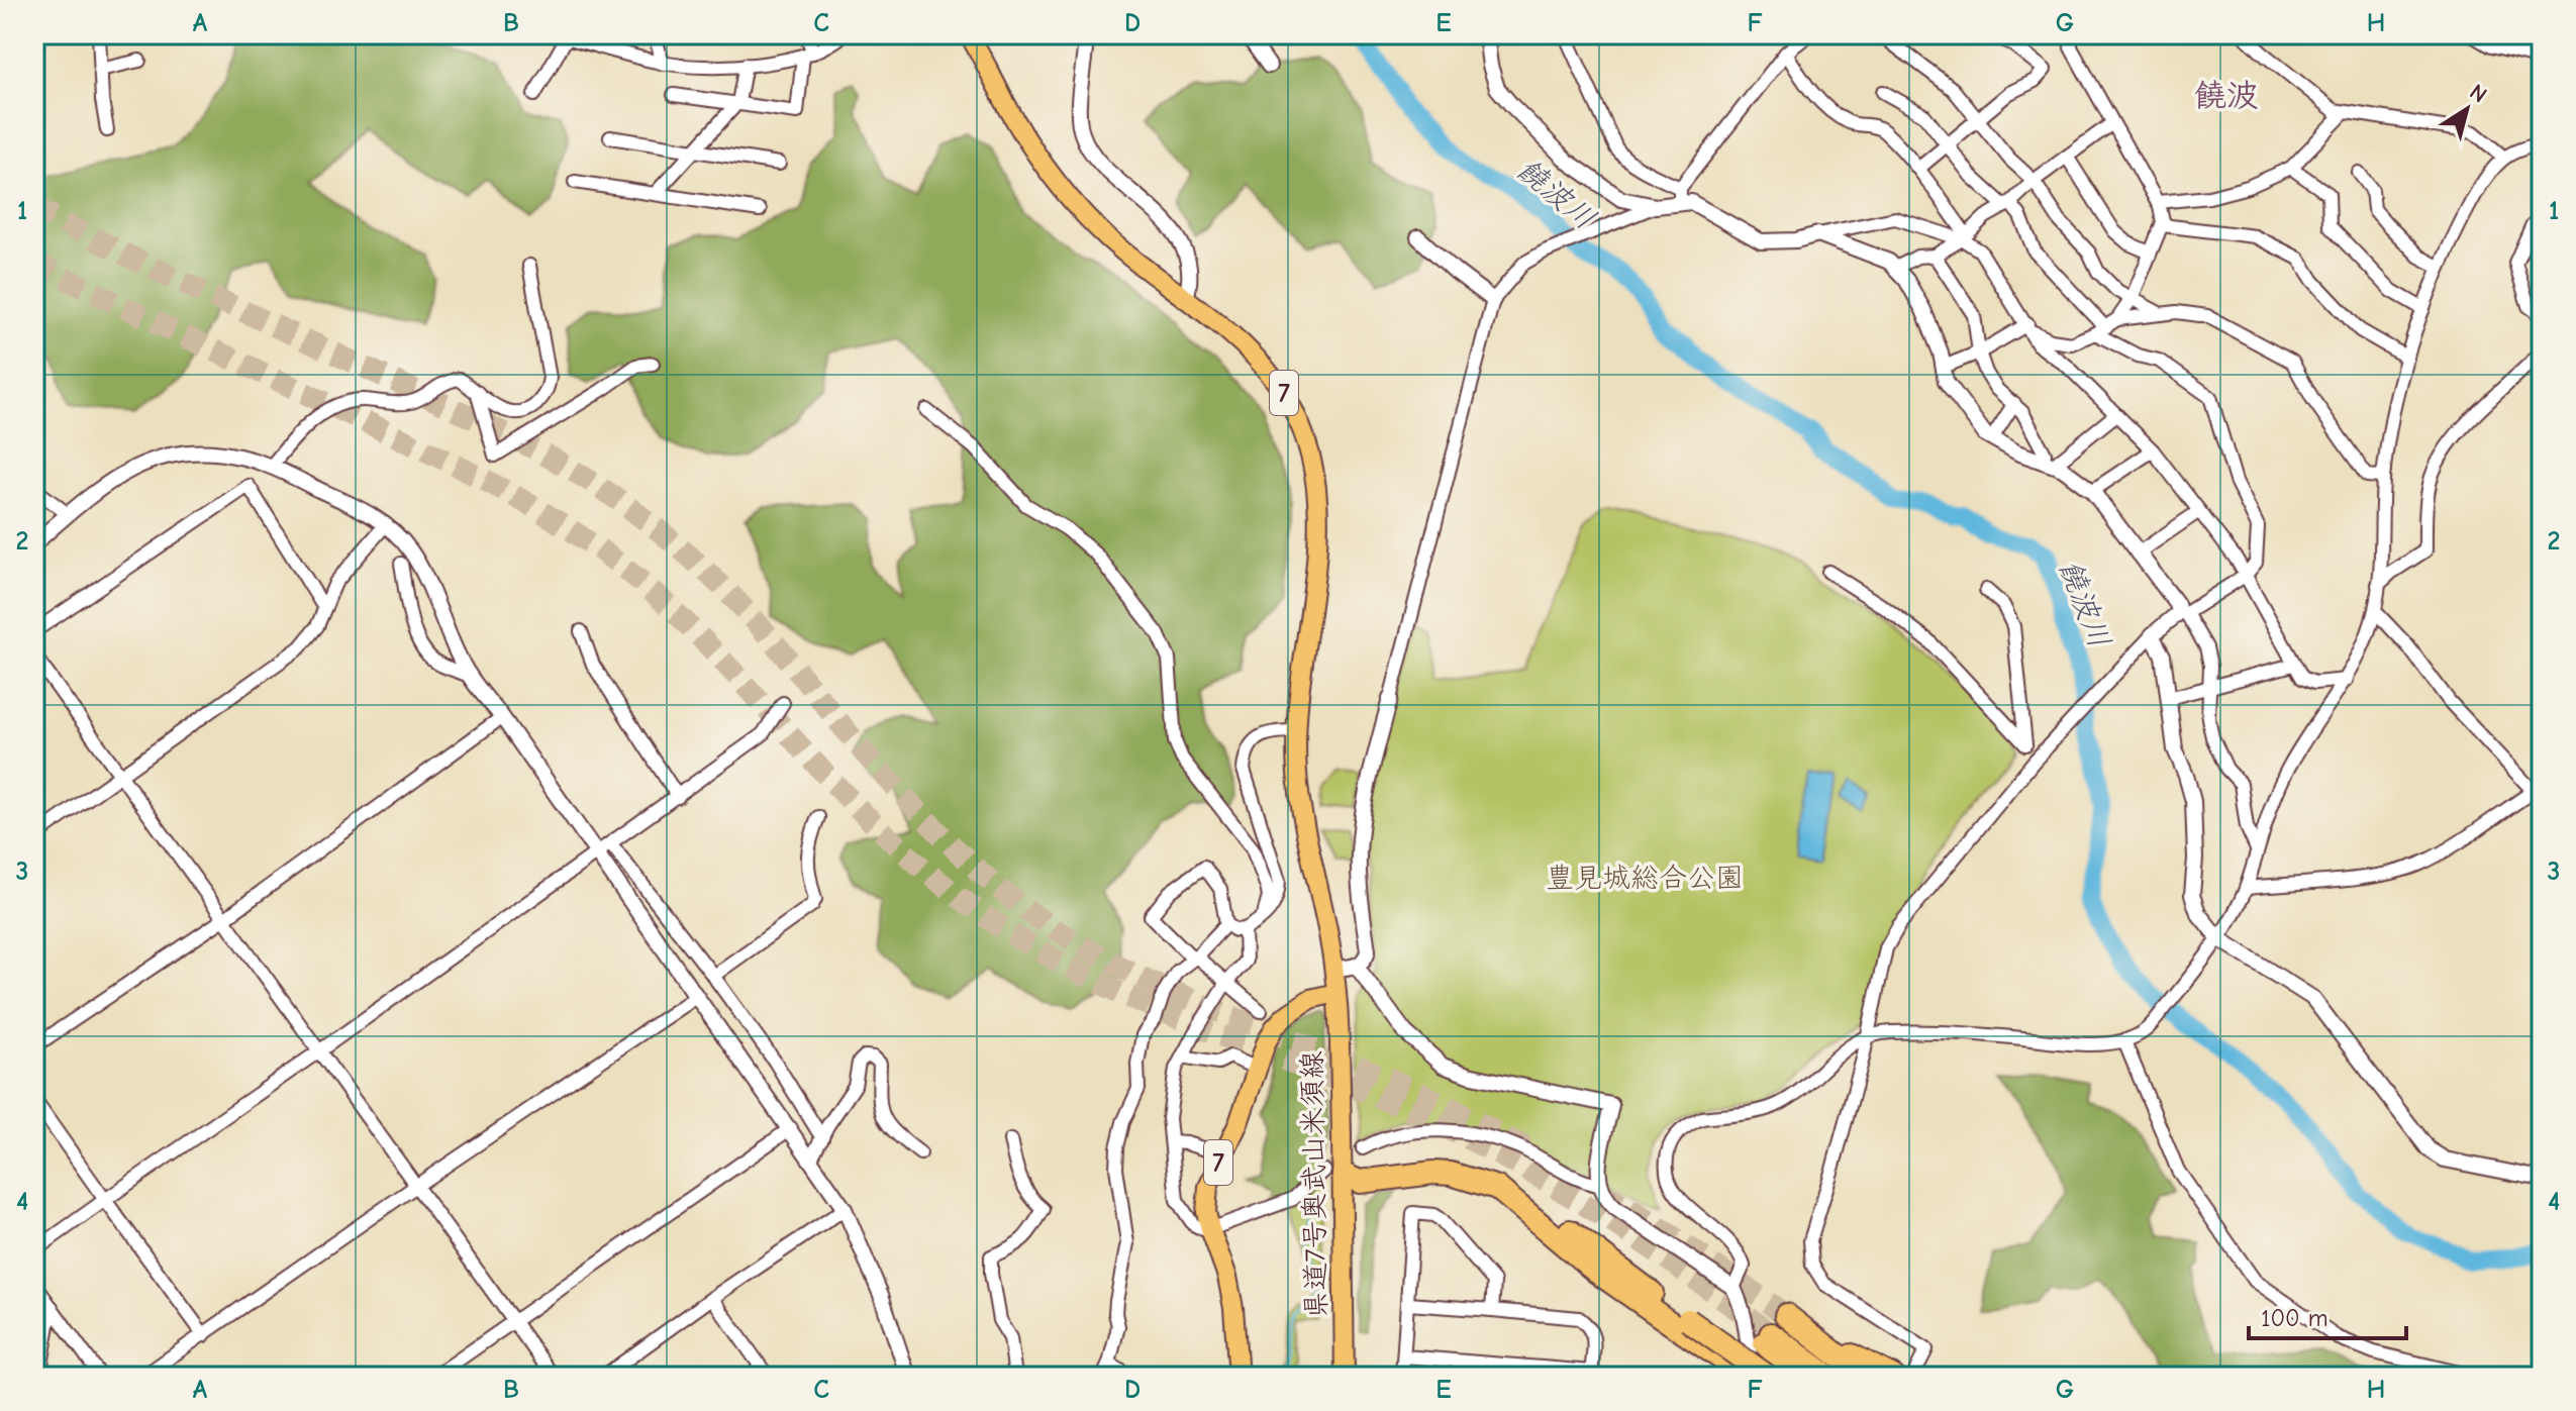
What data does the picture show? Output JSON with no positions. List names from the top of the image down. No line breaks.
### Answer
{"streets":{"main road":["7","県道7号奥武山米須線"]},"districts":["饒波"],"water":["饒波川"],"parks":["豊見城総合公園"],"scale_bar":"100 m","north":"top right","grid":{"columns":["A","B","C","D","E","F","G","H"],"rows":["1","2","3","4"]}}
